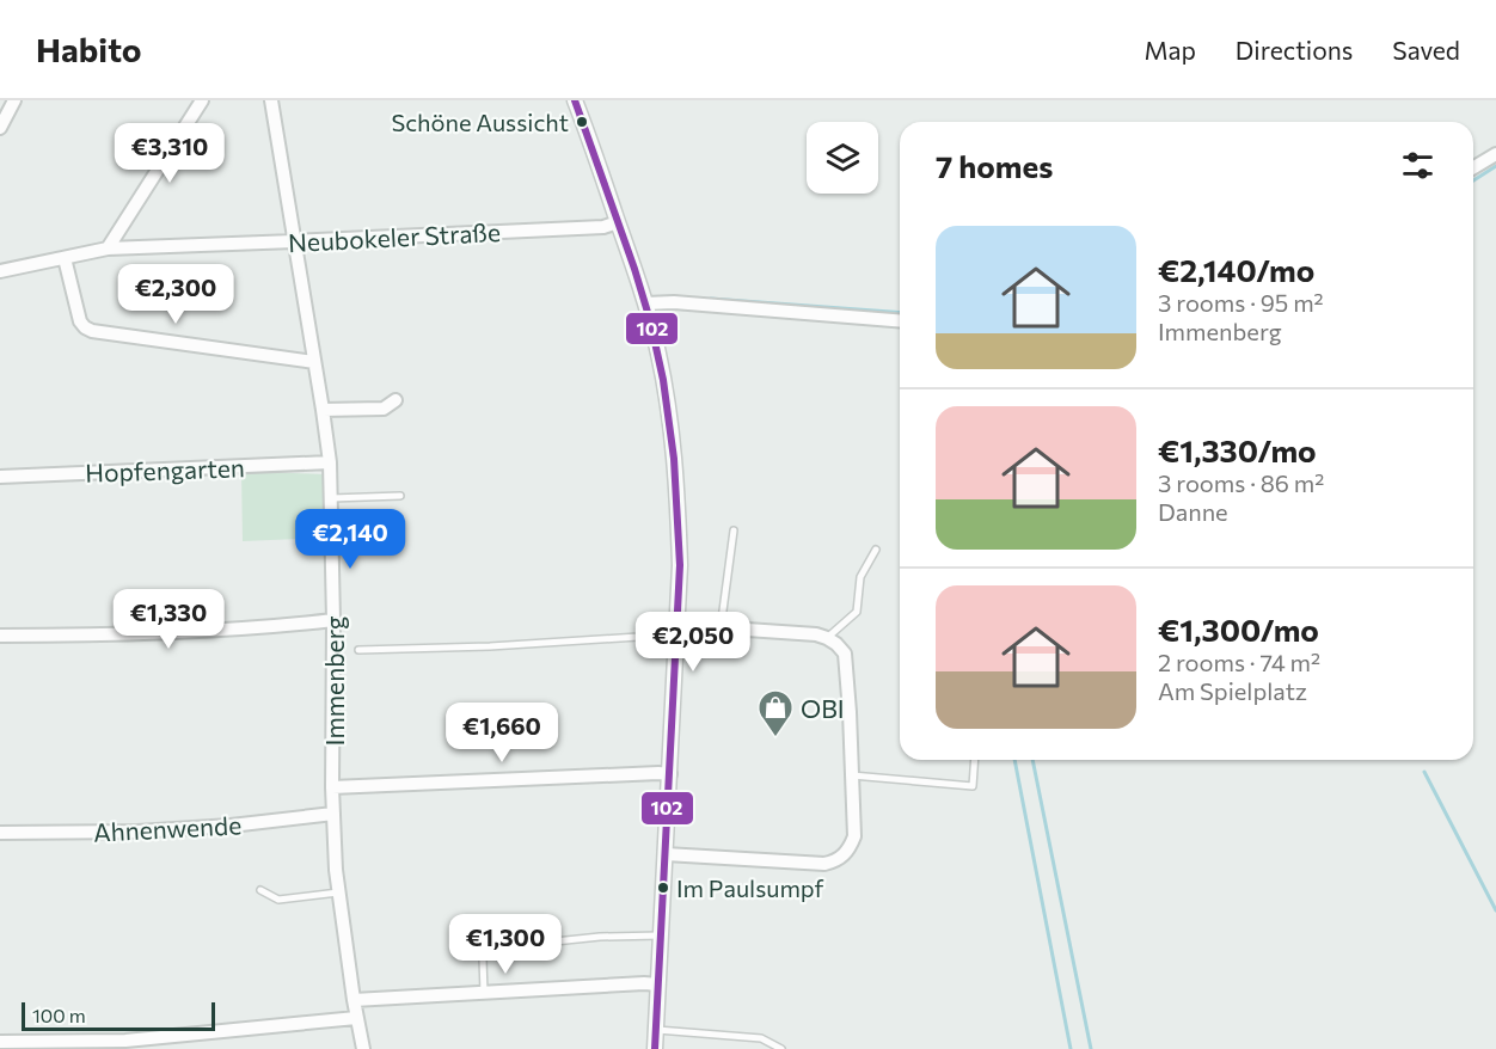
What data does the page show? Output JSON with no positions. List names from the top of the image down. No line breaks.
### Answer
{"streets":{"street":["Neubokeler Straße","Hopfengarten","Immenberg","Ahnenwende"]},"crossings":[["Neubokeler Straße","Immenberg"],["Hopfengarten","Immenberg"],["Immenberg","Ahnenwende"]],"places":{"other":["Schöne Aussicht","Im Paulsumpf"],"shop":["OBI"]},"lines":["transit line 102"],"scale_bar":"100 m","page":{"header":"Habito","nav":["Map","Directions","Saved"],"heading":"7 homes","price":["€3,310","€2,300","€2,140","€1,330","€2,050","€1,660","€1,300"],"list":[{"name":"€2,140/mo","note":"3 rooms · 95 m² · Immenberg"},{"name":"€1,330/mo","note":"3 rooms · 86 m² · Danne"},{"name":"€1,300/mo","note":"2 rooms · 74 m² · Am Spielplatz"}],"scale":"100 m"}}
